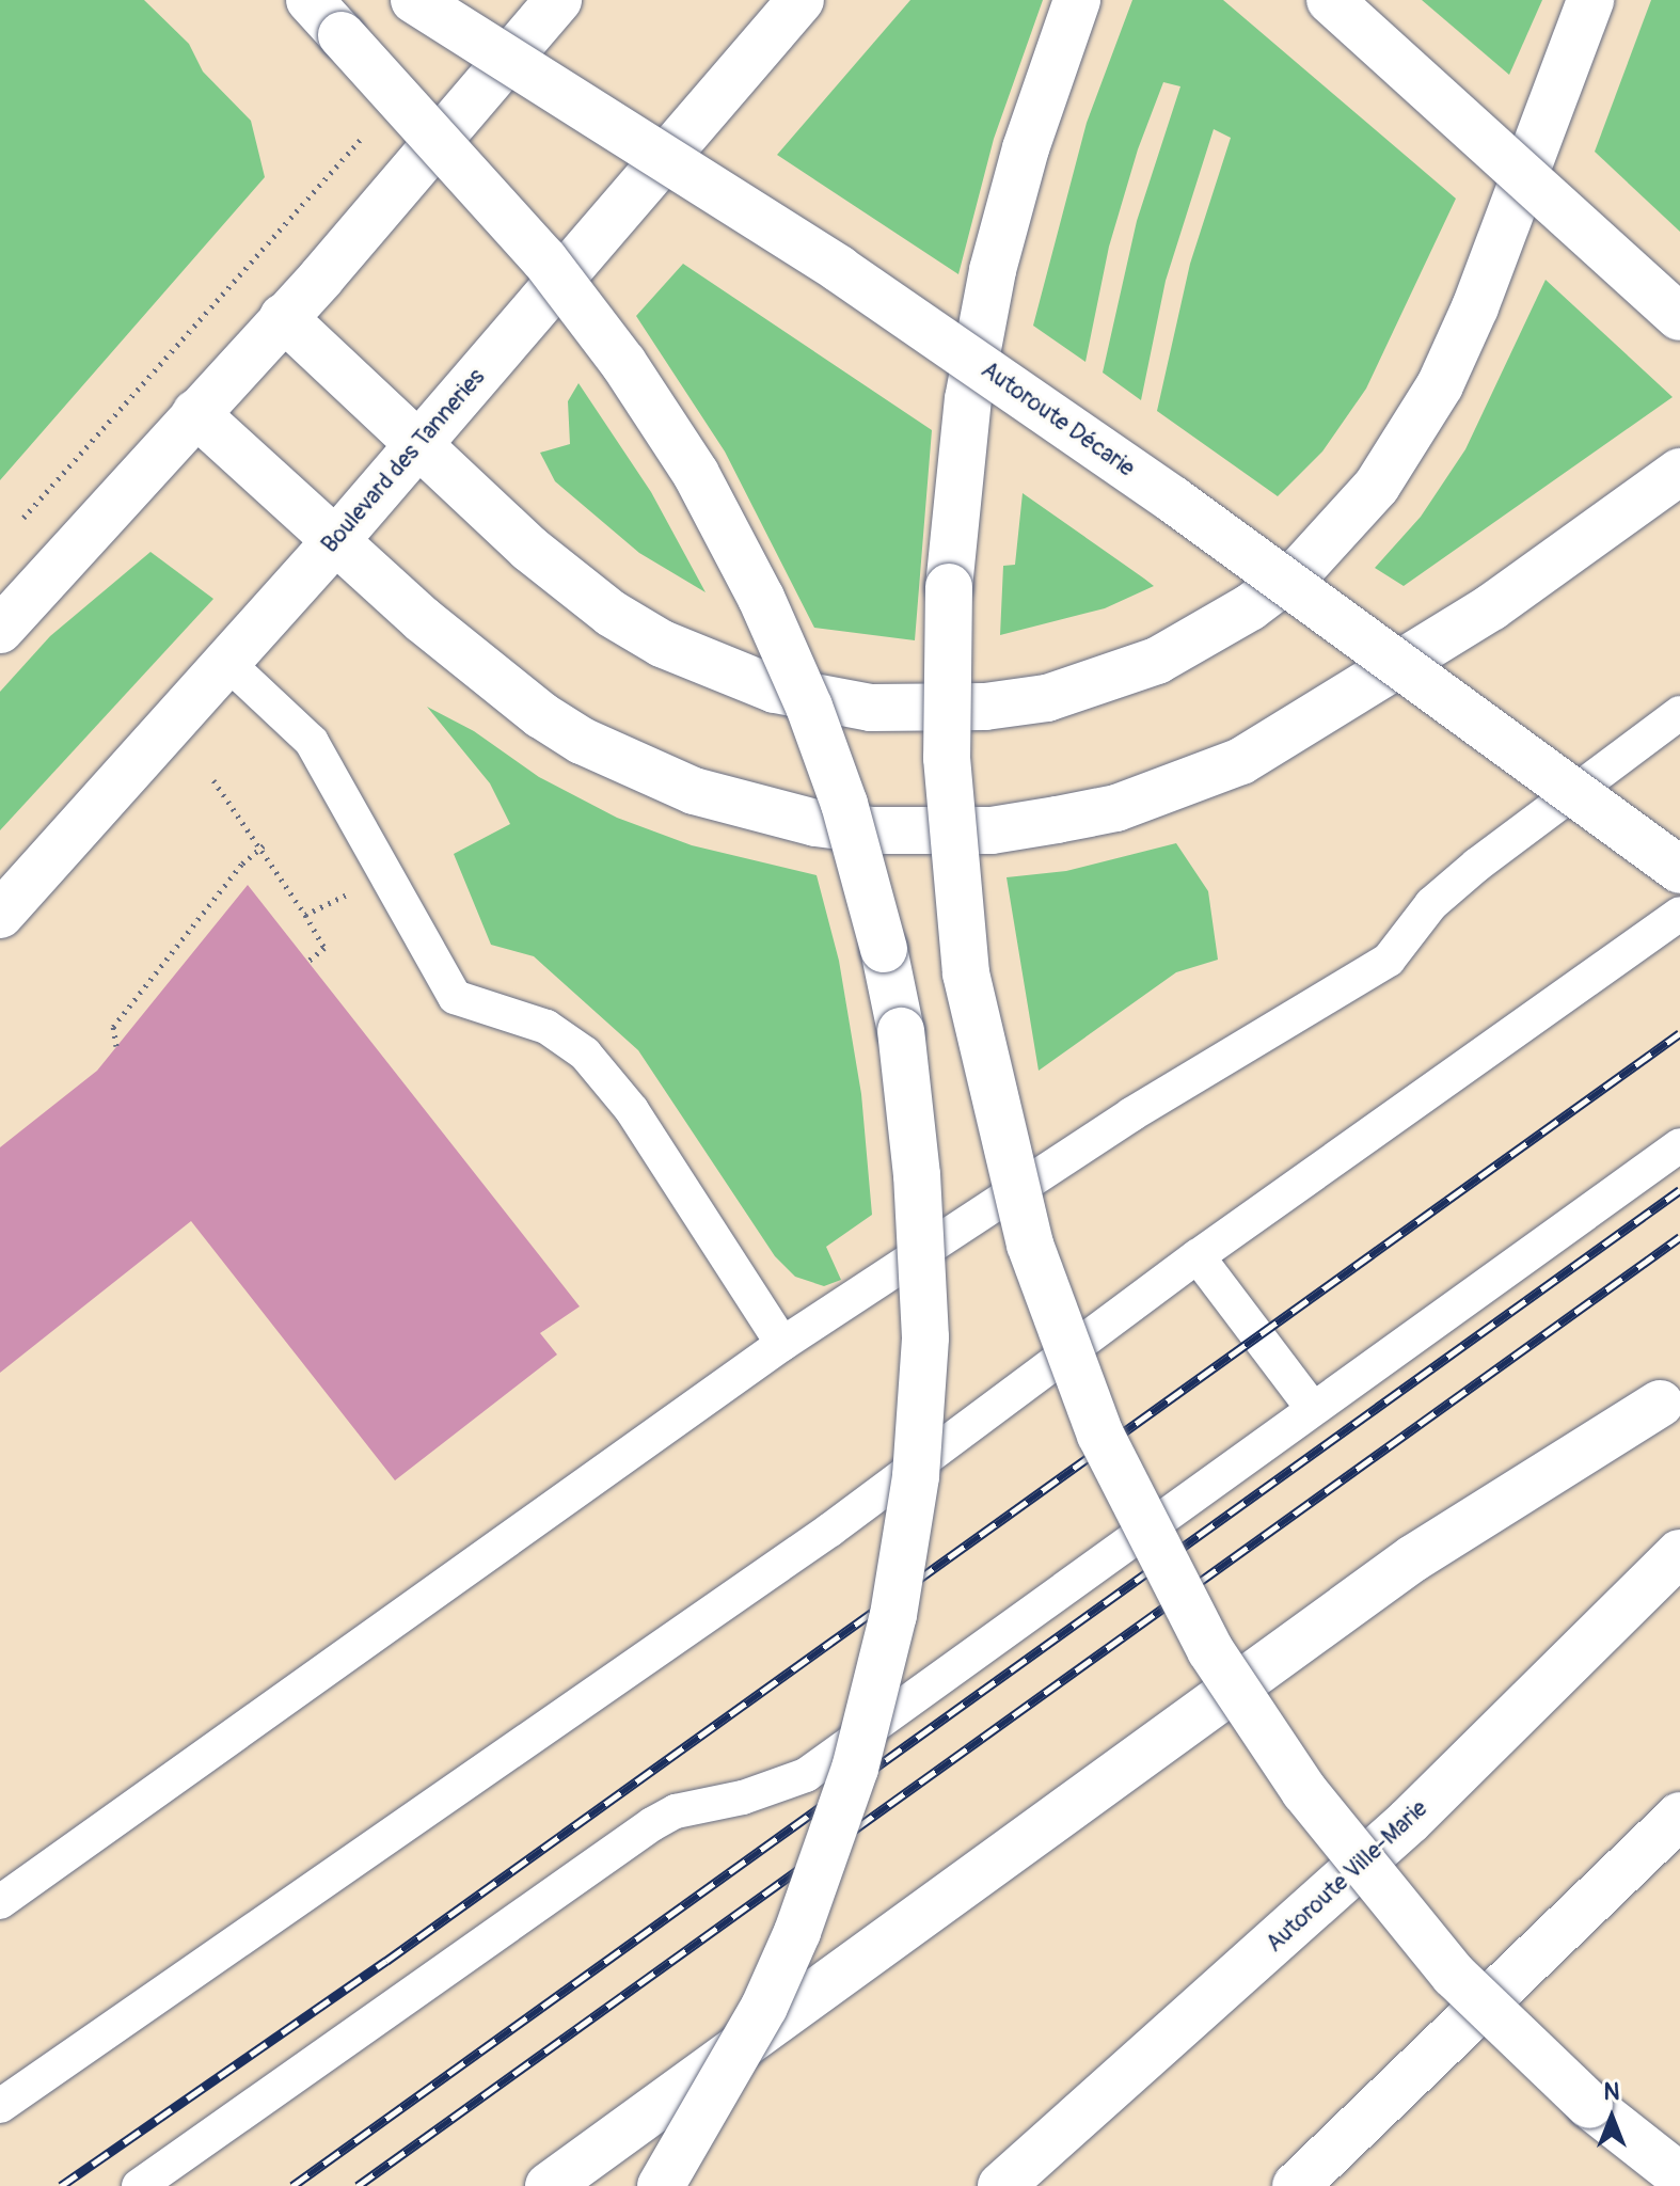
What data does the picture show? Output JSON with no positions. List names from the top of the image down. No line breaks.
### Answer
{"streets":{"main road":["Autoroute Décarie","Boulevard des Tanneries","Autoroute Ville-Marie"]},"north":"top"}
